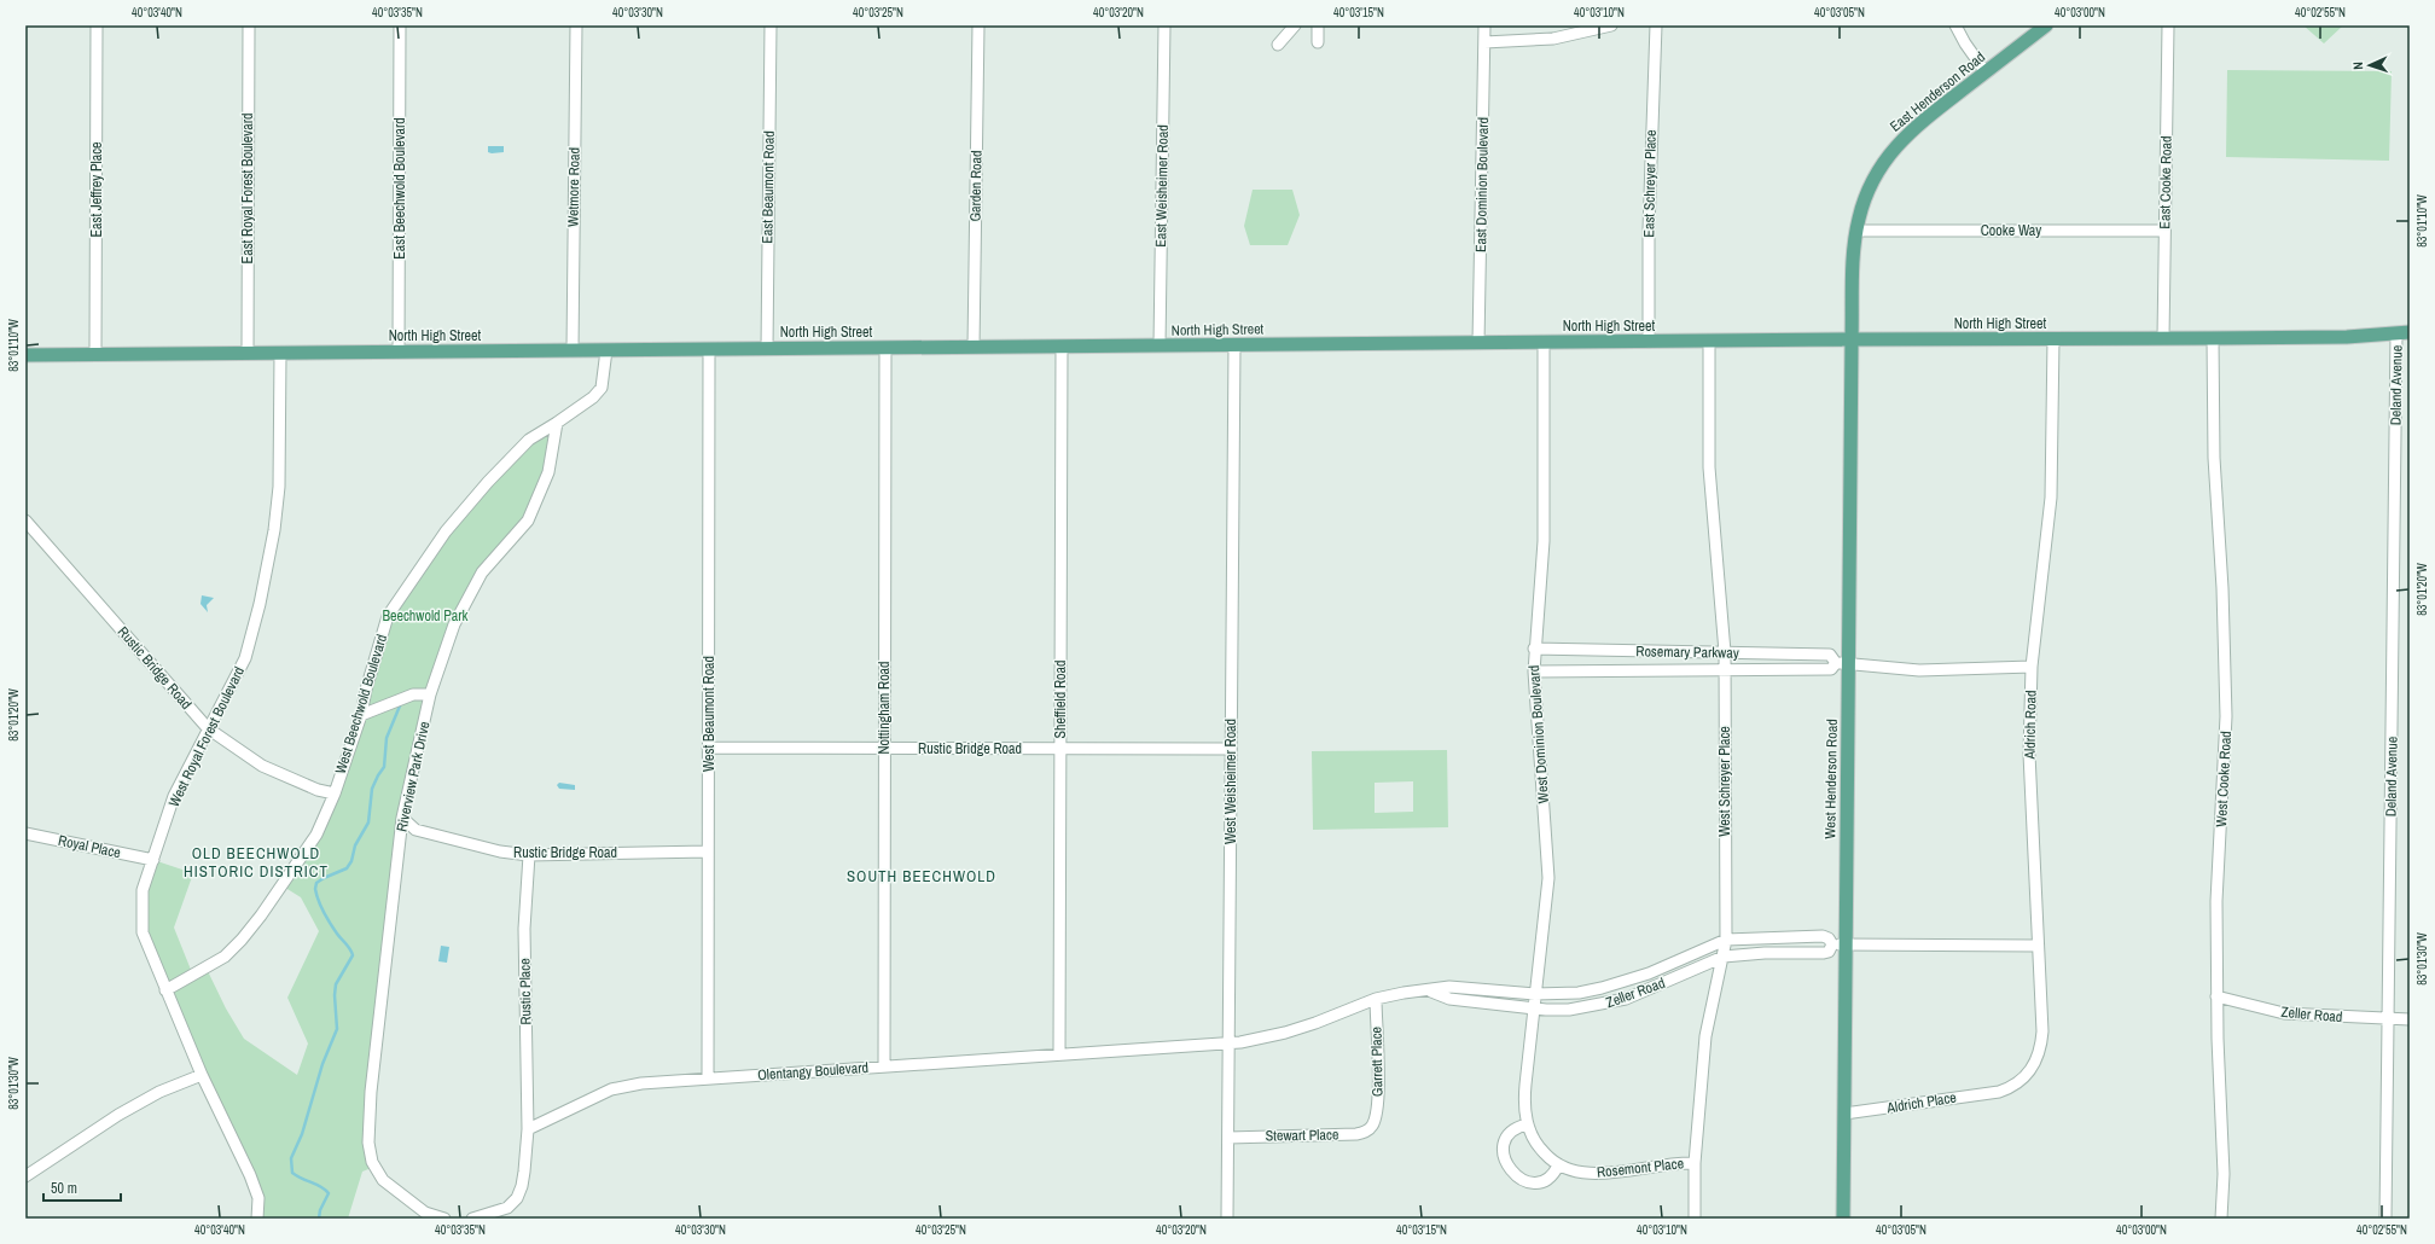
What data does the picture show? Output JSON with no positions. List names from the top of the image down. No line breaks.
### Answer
{"streets":{"main road":["East Henderson Road","North High Street","West Henderson Road"],"street":["East Cooke Road","East Schreyer Place","East Dominion Boulevard","Garden Road","East Weisheimer Road","Wetmore Road","East Beaumont Road","East Royal Forest Boulevard","East Beechwold Boulevard","East Jeffrey Place","Cooke Way","Deland Avenue","Rosemary Parkway","Rustic Bridge Road","Sheffield Road","West Beechwold Boulevard","Nottingham Road","West Beaumont Road","Aldrich Road","West Dominion Boulevard","West Royal Forest Boulevard","Riverview Park Drive","West Cooke Road","West Weisheimer Road","West Schreyer Place","Royal Place","Rustic Place","Zeller Road","Garrett Place","Olentangy Boulevard","Aldrich Place","Stewart Place","Rosemont Place"]},"crossings":[["East Henderson Road","Cooke Way"],["East Henderson Road","North High Street"],["East Henderson Road","West Henderson Road"],["East Cooke Road","Cooke Way"],["East Cooke Road","North High Street"],["East Schreyer Place","North High Street"],["East Dominion Boulevard","North High Street"],["Garden Road","North High Street"],["East Weisheimer Road","North High Street"],["Wetmore Road","North High Street"],["East Beaumont Road","North High Street"],["East Royal Forest Boulevard","North High Street"],["East Beechwold Boulevard","North High Street"],["East Jeffrey Place","North High Street"],["North High Street","Deland Avenue"],["North High Street","Sheffield Road"],["North High Street","West Beechwold Boulevard"],["North High Street","Nottingham Road"],["North High Street","West Beaumont Road"],["North High Street","Aldrich Road"],["North High Street","West Dominion Boulevard"],["North High Street","West Royal Forest Boulevard"],["North High Street","West Henderson Road"],["North High Street","West Cooke Road"],["North High Street","West Weisheimer Road"],["North High Street","West Schreyer Place"],["Deland Avenue","Zeller Road"],["Rosemary Parkway","Aldrich Road"],["Rosemary Parkway","West Dominion Boulevard"],["Rosemary Parkway","West Henderson Road"],["Rosemary Parkway","West Schreyer Place"],["Rustic Bridge Road","Sheffield Road"],["Rustic Bridge Road","West Beechwold Boulevard"],["Rustic Bridge Road","Nottingham Road"],["Rustic Bridge Road","West Beaumont Road"],["Rustic Bridge Road","West Royal Forest Boulevard"],["Rustic Bridge Road","Riverview Park Drive"],["Rustic Bridge Road","West Weisheimer Road"],["Rustic Bridge Road","Rustic Place"],["Sheffield Road","Olentangy Boulevard"],["West Beechwold Boulevard","West Royal Forest Boulevard"],["West Beechwold Boulevard","Riverview Park Drive"],["Nottingham Road","Olentangy Boulevard"],["West Beaumont Road","Olentangy Boulevard"],["Aldrich Road","Zeller Road"],["Aldrich Road","Aldrich Place"],["West Dominion Boulevard","Zeller Road"],["West Dominion Boulevard","Rosemont Place"],["West Royal Forest Boulevard","Royal Place"],["West Henderson Road","Zeller Road"],["West Henderson Road","Aldrich Place"],["West Cooke Road","Zeller Road"],["West Weisheimer Road","Zeller Road"],["West Weisheimer Road","Olentangy Boulevard"],["West Weisheimer Road","Stewart Place"],["West Schreyer Place","Zeller Road"],["West Schreyer Place","Rosemont Place"],["Rustic Place","Olentangy Boulevard"],["Zeller Road","Garrett Place"],["Zeller Road","Olentangy Boulevard"],["Garrett Place","Stewart Place"]],"districts":["OLD BEECHWOLD HISTORIC DISTRICT","SOUTH BEECHWOLD"],"parks":["Beechwold Park"],"scale_bar":"50 m","north":"left","coordinates":["40°03'40\"N","40°03'35\"N","40°03'30\"N","40°03'25\"N","40°03'20\"N","40°03'15\"N","40°03'10\"N","40°03'05\"N","40°03'00\"N","40°02'55\"N","83°01'10\"W","83°01'20\"W","83°01'30\"W"]}
